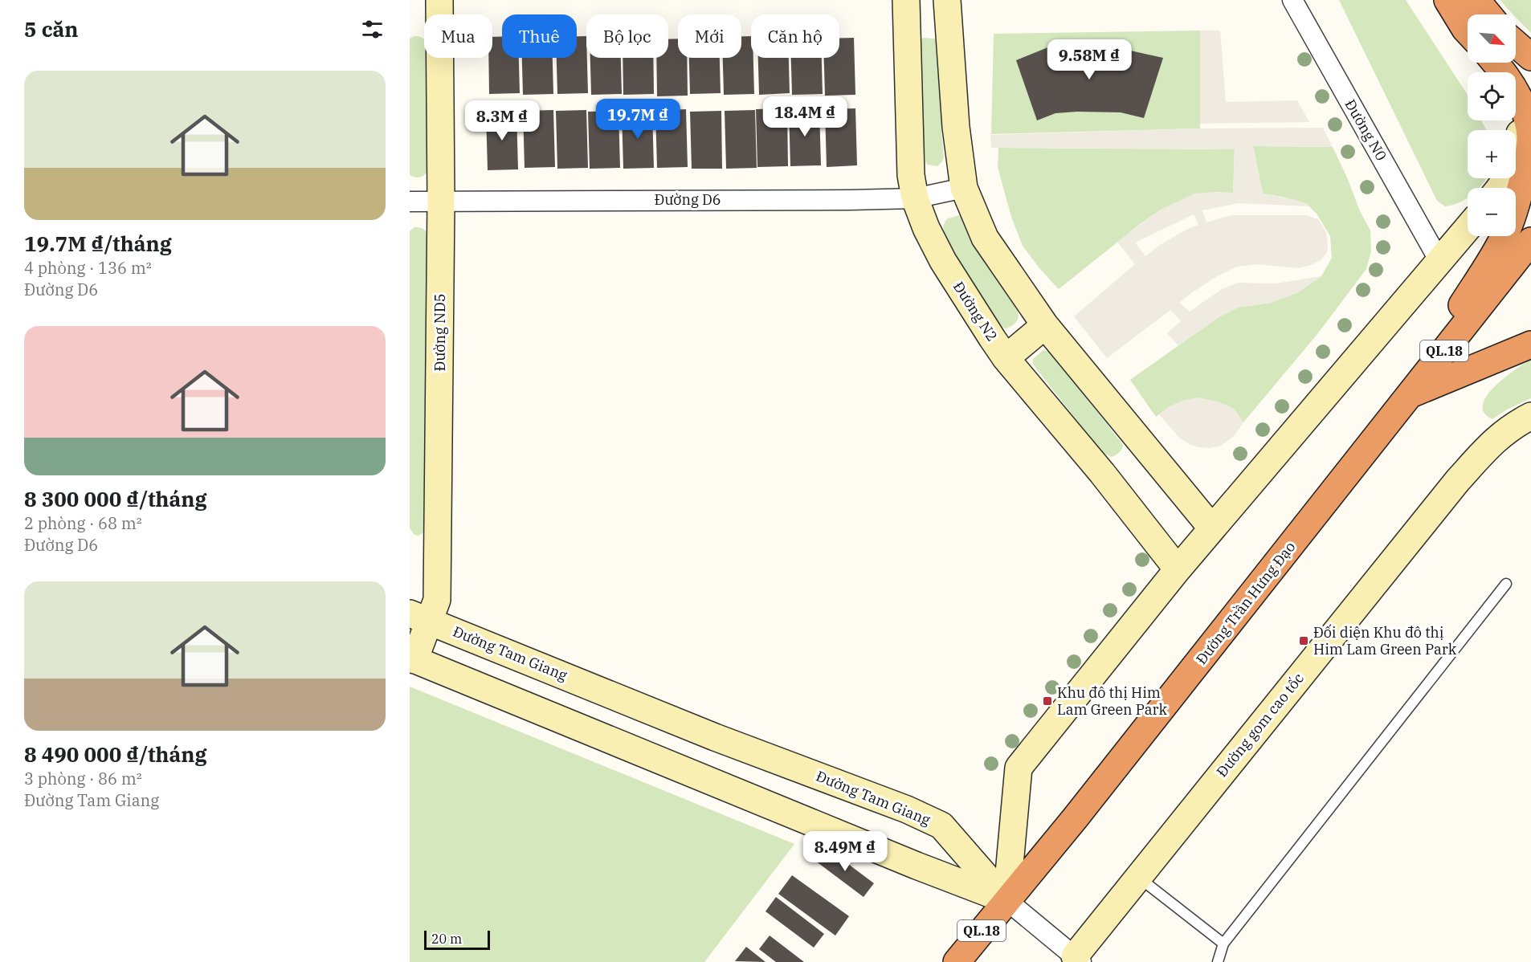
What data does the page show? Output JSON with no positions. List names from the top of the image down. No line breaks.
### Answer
{"streets":{"highway":["QL.18","Đường Trần Hưng Đạo"],"street":["Đường N0","Đường D6","Đường N2","Đường ND5","Đường Tam Giang","Đường gom cao tốc"]},"crossings":[["Đường D6","Đường N2"],["Đường D6","Đường ND5"],["Đường ND5","Đường Tam Giang"],["QL.18","Đường Trần Hưng Đạo"],["Đường Trần Hưng Đạo","Đường Tam Giang"]],"places":{"transit":["Đối diện Khu đô thị Him Lam Green Park","Khu đô thị Him Lam Green Park"]},"scale_bar":"20 m","north":"bottom right","page":{"heading":"5 căn","map_buttons":["+","−"],"chip":["Mua","Thuê","Bộ lọc","Mới","Căn hộ"],"price":["9.58M ₫","18.4M ₫","19.7M ₫","8.3M ₫","8.49M ₫"],"list":[{"name":"19.7M ₫/tháng","note":"4 phòng · 136 m² · Đường D6"},{"name":"8 300 000 ₫/tháng","note":"2 phòng · 68 m² · Đường D6"},{"name":"8 490 000 ₫/tháng","note":"3 phòng · 86 m² · Đường Tam Giang"}],"scale":"20 m"}}
